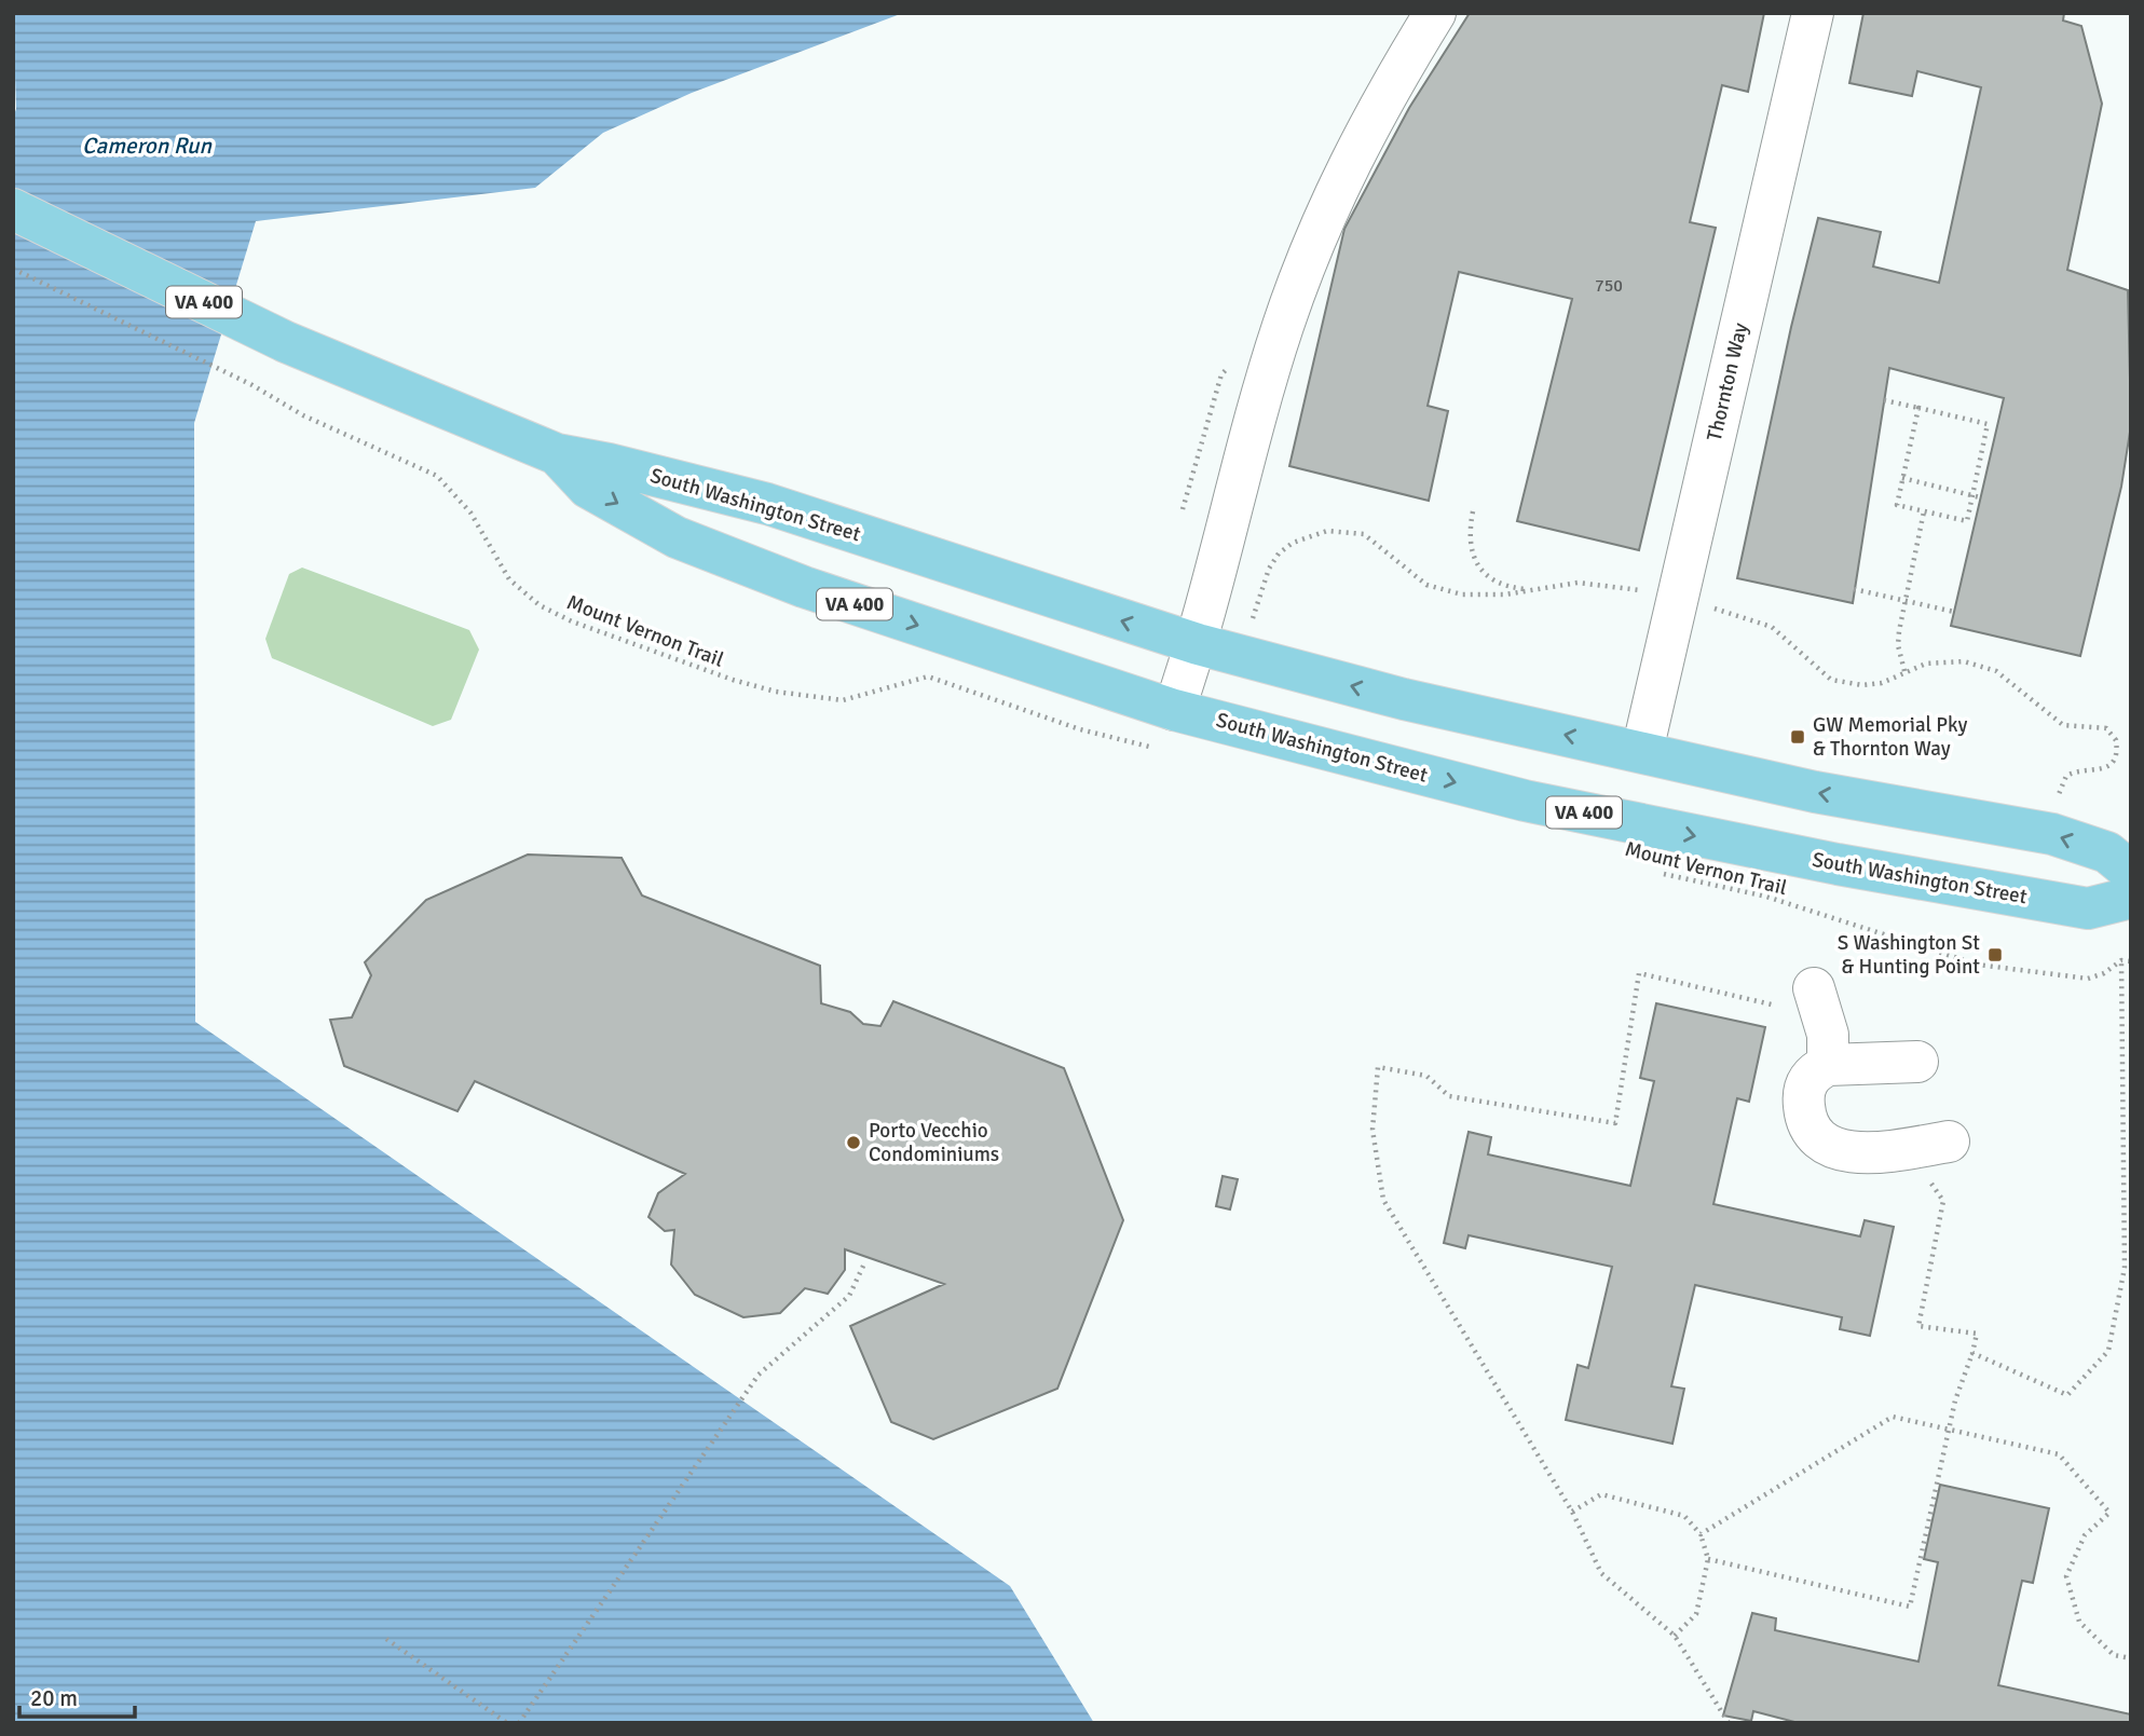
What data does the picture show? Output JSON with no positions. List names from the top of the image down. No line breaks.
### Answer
{"streets":{"main road":["VA 400","South Washington Street"],"street":["Thornton Way"],"path":["Mount Vernon Trail"]},"crossings":[["Thornton Way","South Washington Street"]],"water":["Cameron Run"],"places":{"transit":["GW Memorial Pky & Thornton Way","S Washington St & Hunting Point"],"other":["Porto Vecchio Condominiums"]},"house_numbers":["750"],"scale_bar":"20 m"}
